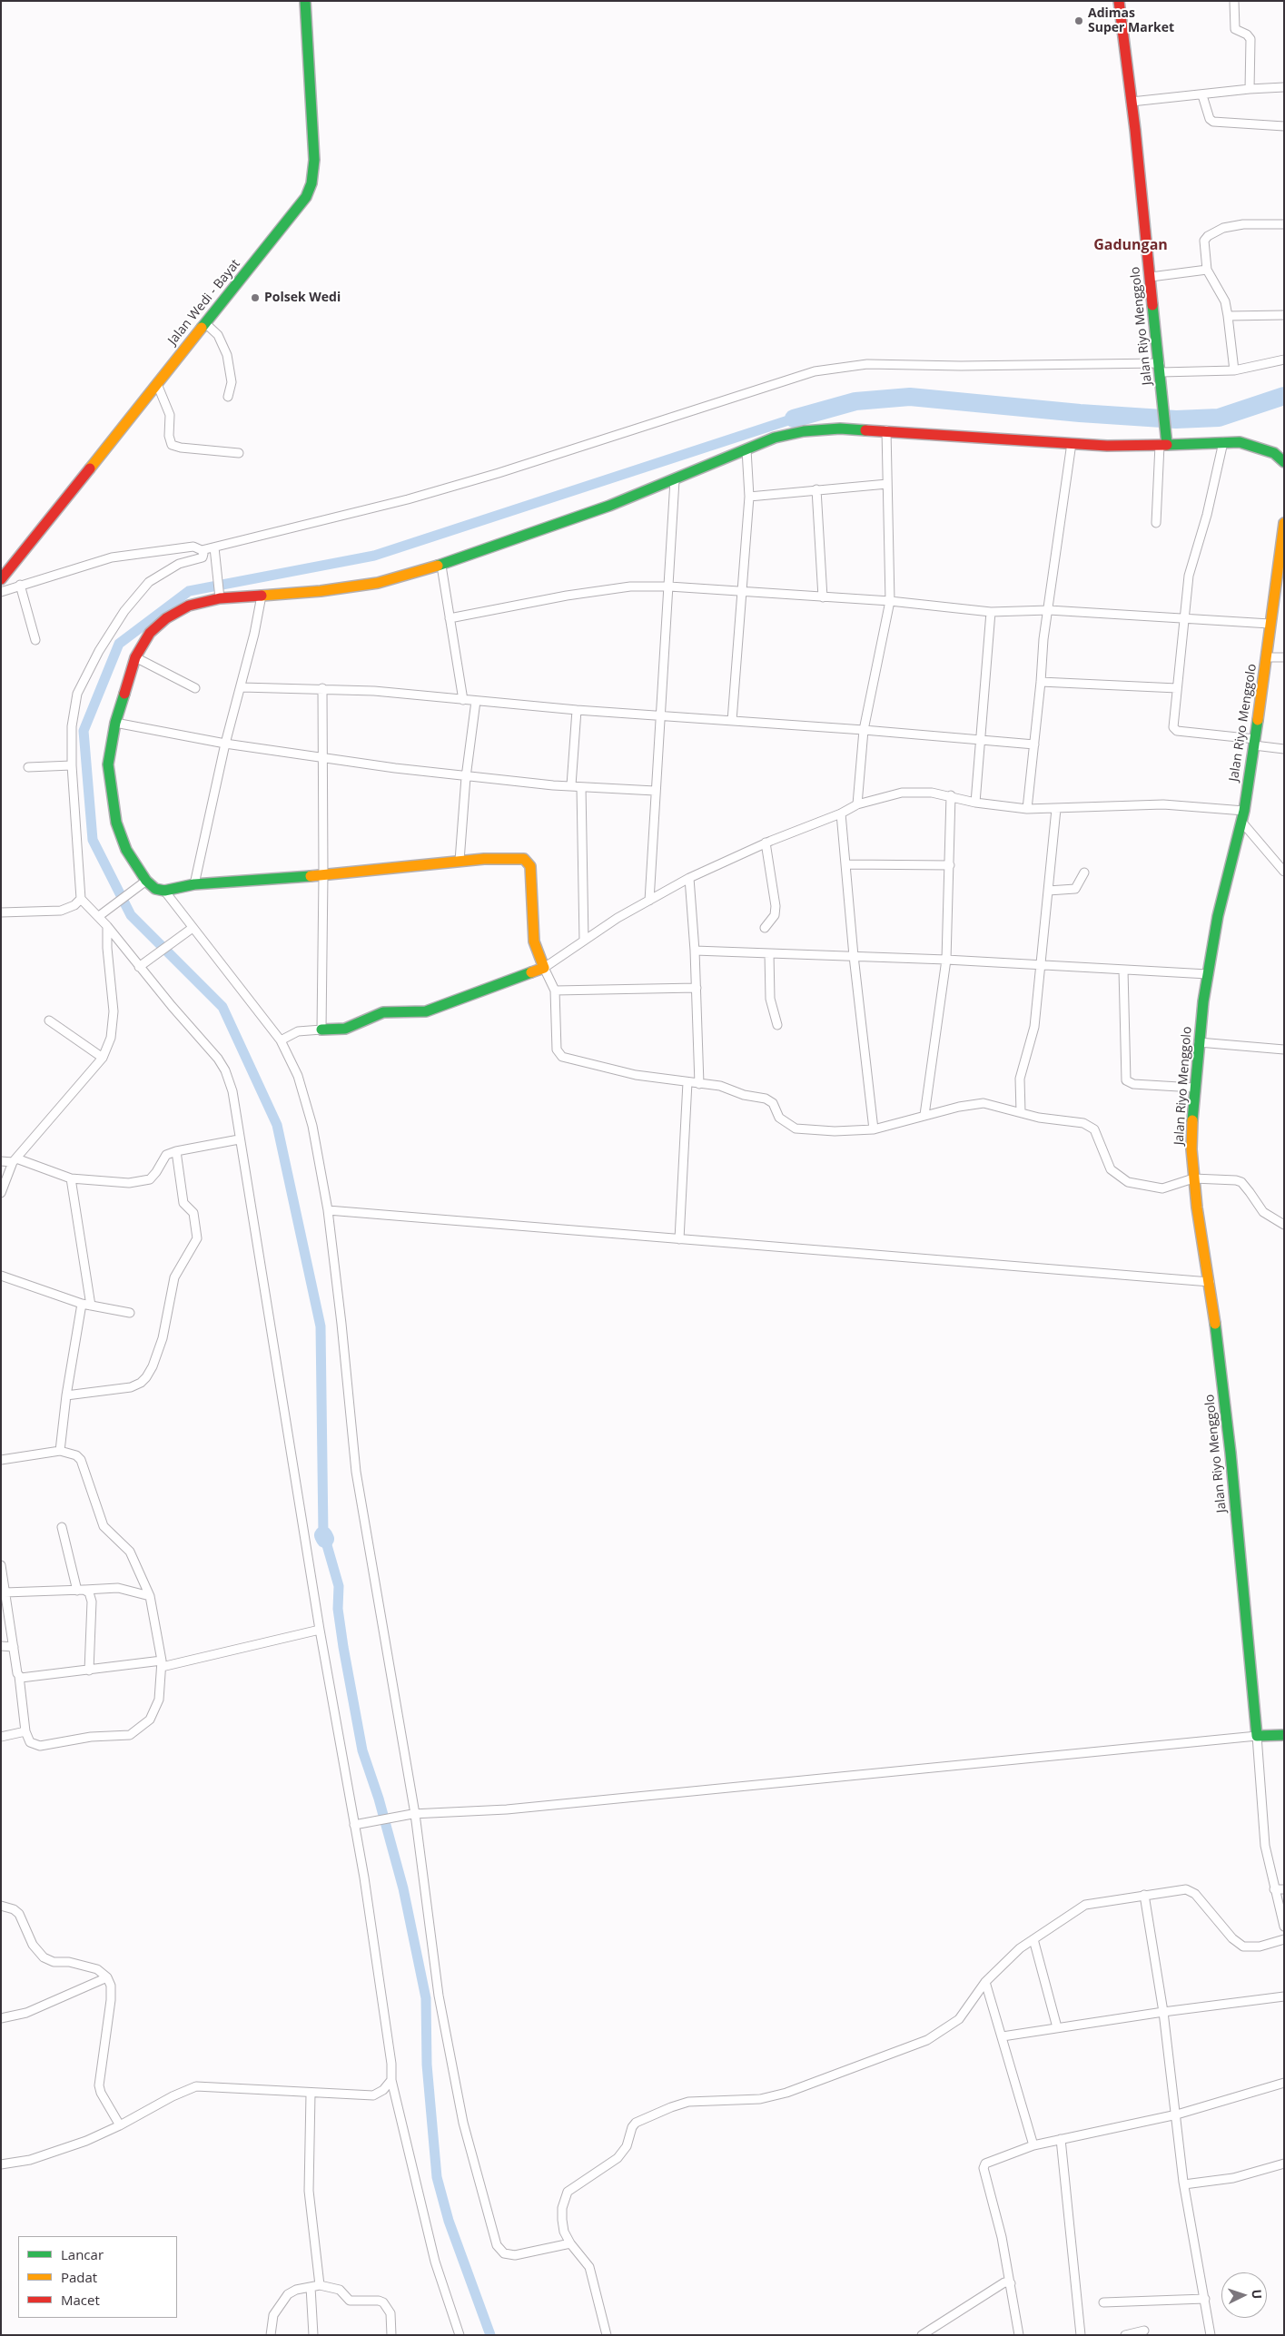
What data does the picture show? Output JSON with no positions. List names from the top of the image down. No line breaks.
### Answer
{"streets":{"street":["Jalan Wedi - Bayat","Jalan Riyo Menggolo"]},"districts":["Gadungan"],"places":["Adimas Super Market","Polsek Wedi"],"legend":["Lancar","Padat","Macet"],"north":"right"}
